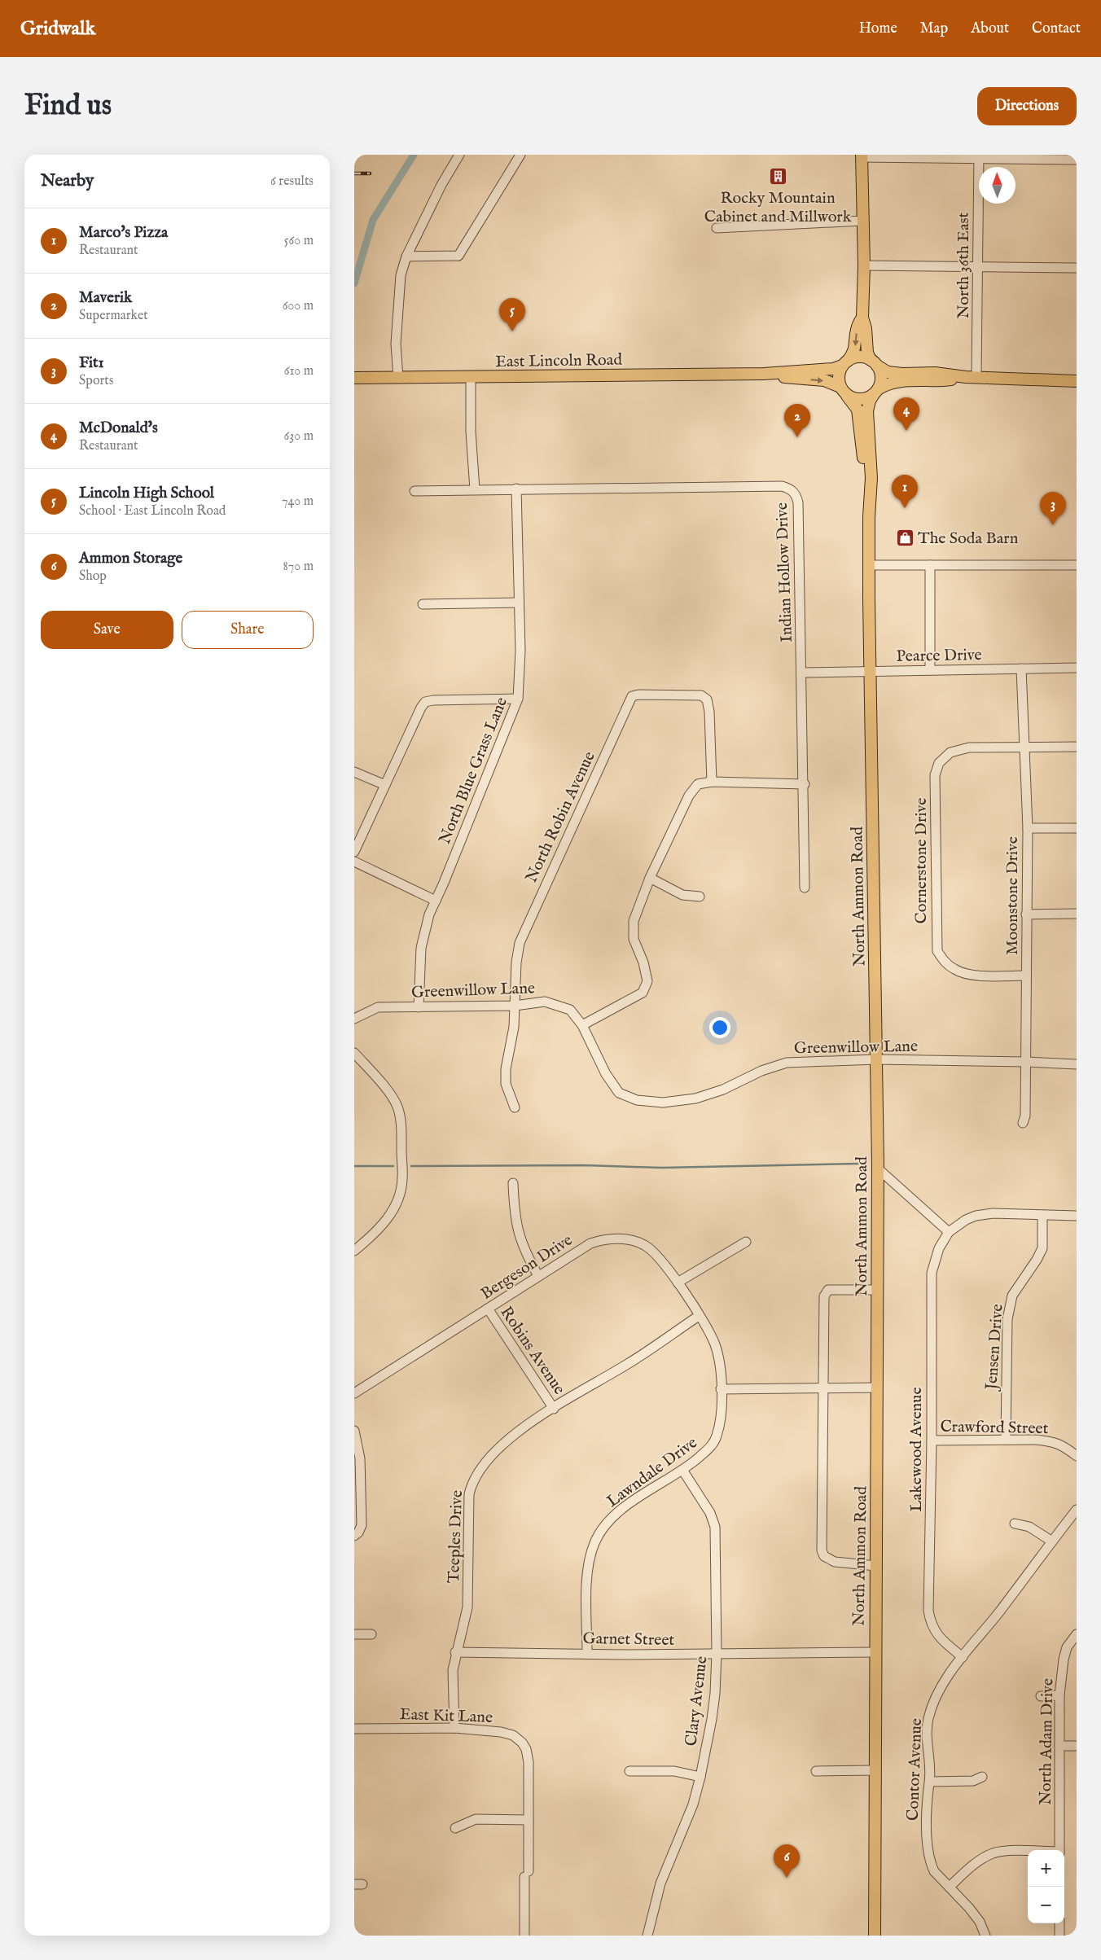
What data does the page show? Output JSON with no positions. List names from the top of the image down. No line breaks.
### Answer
{"streets":{"main road":["East Lincoln Road","North Ammon Road"],"street":["North 36th East","Indian Hollow Drive","Pearce Drive","North Blue Grass Lane","North Robin Avenue","Cornerstone Drive","Moonstone Drive","Greenwillow Lane","Bergeson Drive","Jensen Drive","Robins Avenue","Crawford Street","Lakewood Avenue","Lawndale Drive","Teeples Drive","Garnet Street","Clary Avenue","East Kit Lane","North Adam Drive","Contor Avenue"]},"crossings":[["East Lincoln Road","North Ammon Road"],["Indian Hollow Drive","Pearce Drive"],["Indian Hollow Drive","North Blue Grass Lane"],["Pearce Drive","Moonstone Drive"],["Pearce Drive","North Ammon Road"],["North Blue Grass Lane","Greenwillow Lane"],["North Robin Avenue","Greenwillow Lane"],["Cornerstone Drive","Moonstone Drive"],["Moonstone Drive","Greenwillow Lane"],["North Ammon Road","Greenwillow Lane"],["North Ammon Road","Garnet Street"],["Bergeson Drive","Robins Avenue"],["Bergeson Drive","Lawndale Drive"],["Bergeson Drive","Teeples Drive"],["Jensen Drive","Crawford Street"],["Robins Avenue","Teeples Drive"],["Crawford Street","Lakewood Avenue"],["Lakewood Avenue","Contor Avenue"],["Lawndale Drive","Teeples Drive"],["Lawndale Drive","Garnet Street"],["Lawndale Drive","Clary Avenue"],["Teeples Drive","Garnet Street"],["Teeples Drive","East Kit Lane"],["Garnet Street","Clary Avenue"]],"places":{"building":["Rocky Mountain Cabinet and Millwork"],"shop":["The Soda Barn"]},"north":"top","page":{"header":"Gridwalk","nav":["Home","Map","About","Contact"],"buttons":["Directions",["Save","Share"]],"title":"Find us","heading":["Nearby","6 results"],"list":[{"mark":"1","name":"Marco's Pizza","note":"Restaurant","value":"560 m"},{"mark":"2","name":"Maverik","note":"Supermarket","value":"600 m"},{"mark":"3","name":"Fit1","note":"Sports","value":"610 m"},{"mark":"4","name":"McDonald's","note":"Restaurant","value":"630 m"},{"mark":"5","name":"Lincoln High School","note":"School · East Lincoln Road","value":"740 m"},{"mark":"6","name":"Ammon Storage","note":"Shop","value":"870 m"}],"pins":["5","4","2","1","3","6"],"map_buttons":["+","−"]}}
